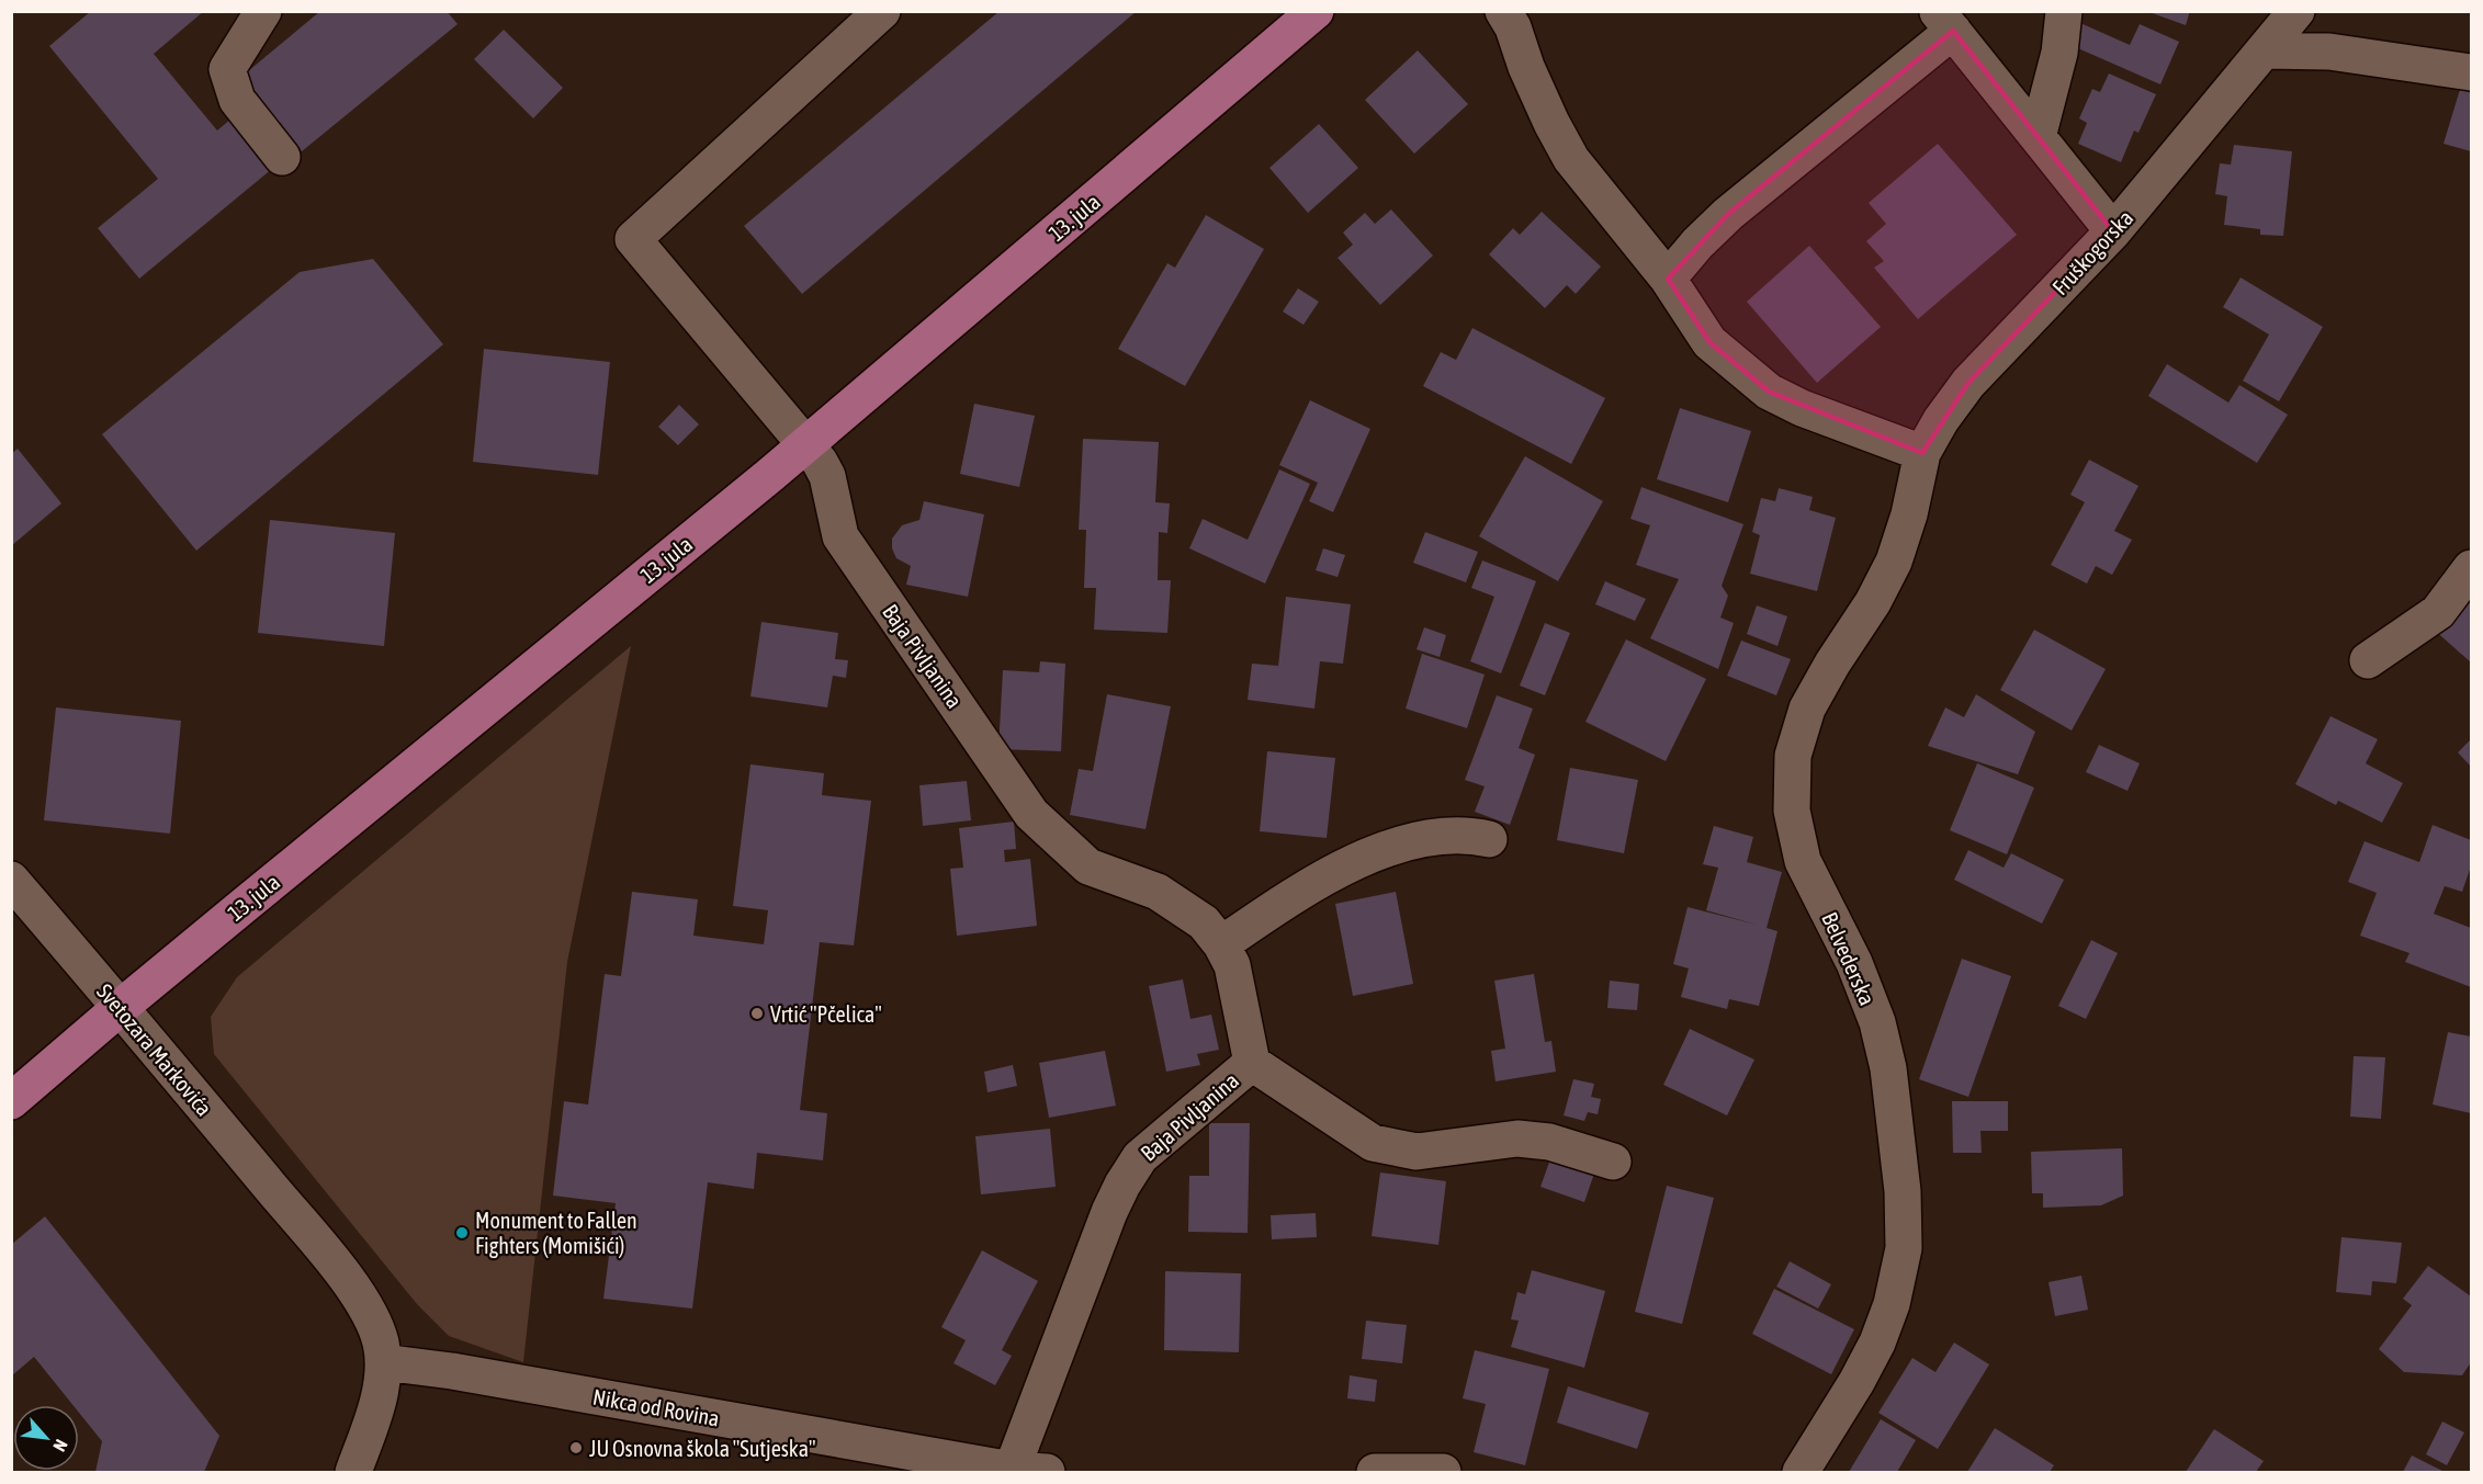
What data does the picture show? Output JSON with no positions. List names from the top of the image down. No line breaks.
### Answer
{"streets":{"main road":["13. jula"],"street":["Fruškogorska","Baja Pivljanina","Belvederska","Svetozara Markovića","Nikca od Rovina"]},"crossings":[["13. jula","Baja Pivljanina"],["13. jula","Svetozara Markovića"],["Fruškogorska","Belvederska"],["Baja Pivljanina","Nikca od Rovina"],["Svetozara Markovića","Nikca od Rovina"]],"places":["Vrtić \"Pčelica\"","Monument to Fallen Fighters (Momišići)","JU Osnovna škola \"Sutjeska\""],"north":"bottom right"}
